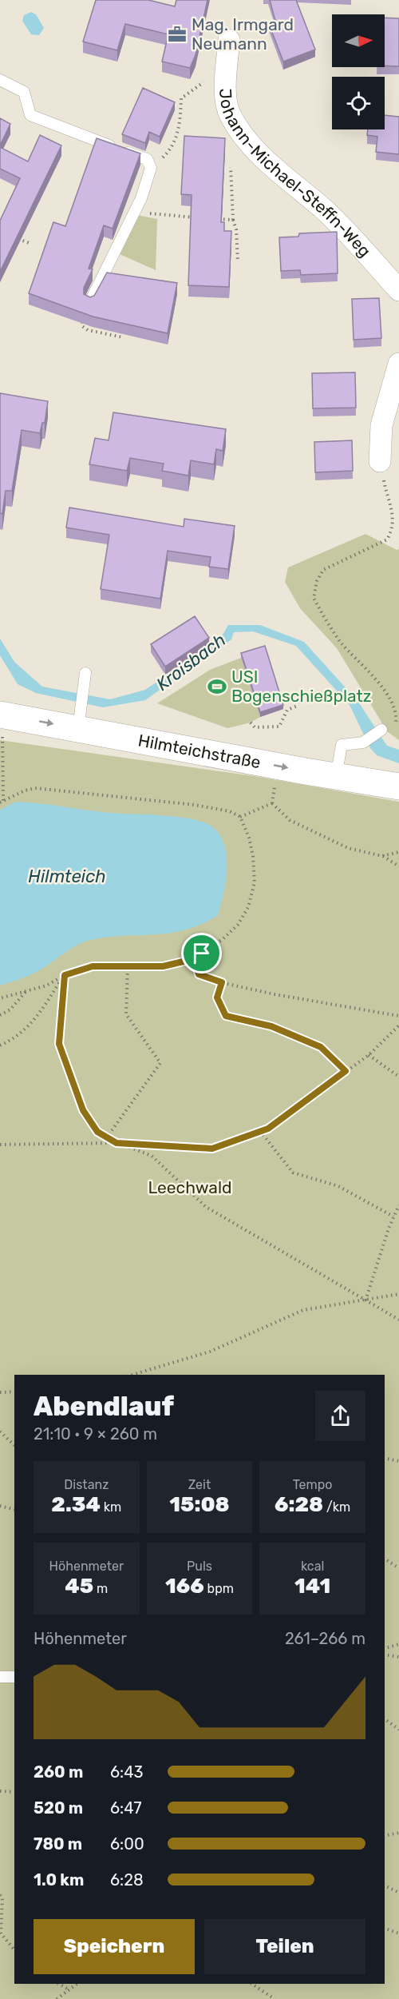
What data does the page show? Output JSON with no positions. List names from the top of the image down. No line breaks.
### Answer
{"streets":{"main road":["Hilmteichstraße"],"street":["Johann-Michael-Steffn-Weg"]},"one_way":["Hilmteichstraße"],"water":["Kroisbach","Hilmteich"],"parks":["Leechwald"],"places":{"office":["Mag. Irmgard Neumann"],"sports":["USI Bogenschießplatz"]},"north":"right","page":{"heading":["Abendlauf","21:10 · 9 × 260 m"],"stats":[["Distanz","2.34 km"],["Zeit","15:08"],["Tempo","6:28 /km"],["Höhenmeter","45 m"],["Puls","166 bpm"],["kcal","141"]],"chart":["Höhenmeter","261–266 m"],"list":[{"name":"260 m","note":"6:43"},{"name":"520 m","note":"6:47"},{"name":"780 m","note":"6:00"},{"name":"1.0 km","note":"6:28"}],"buttons":["Speichern","Teilen"]}}
